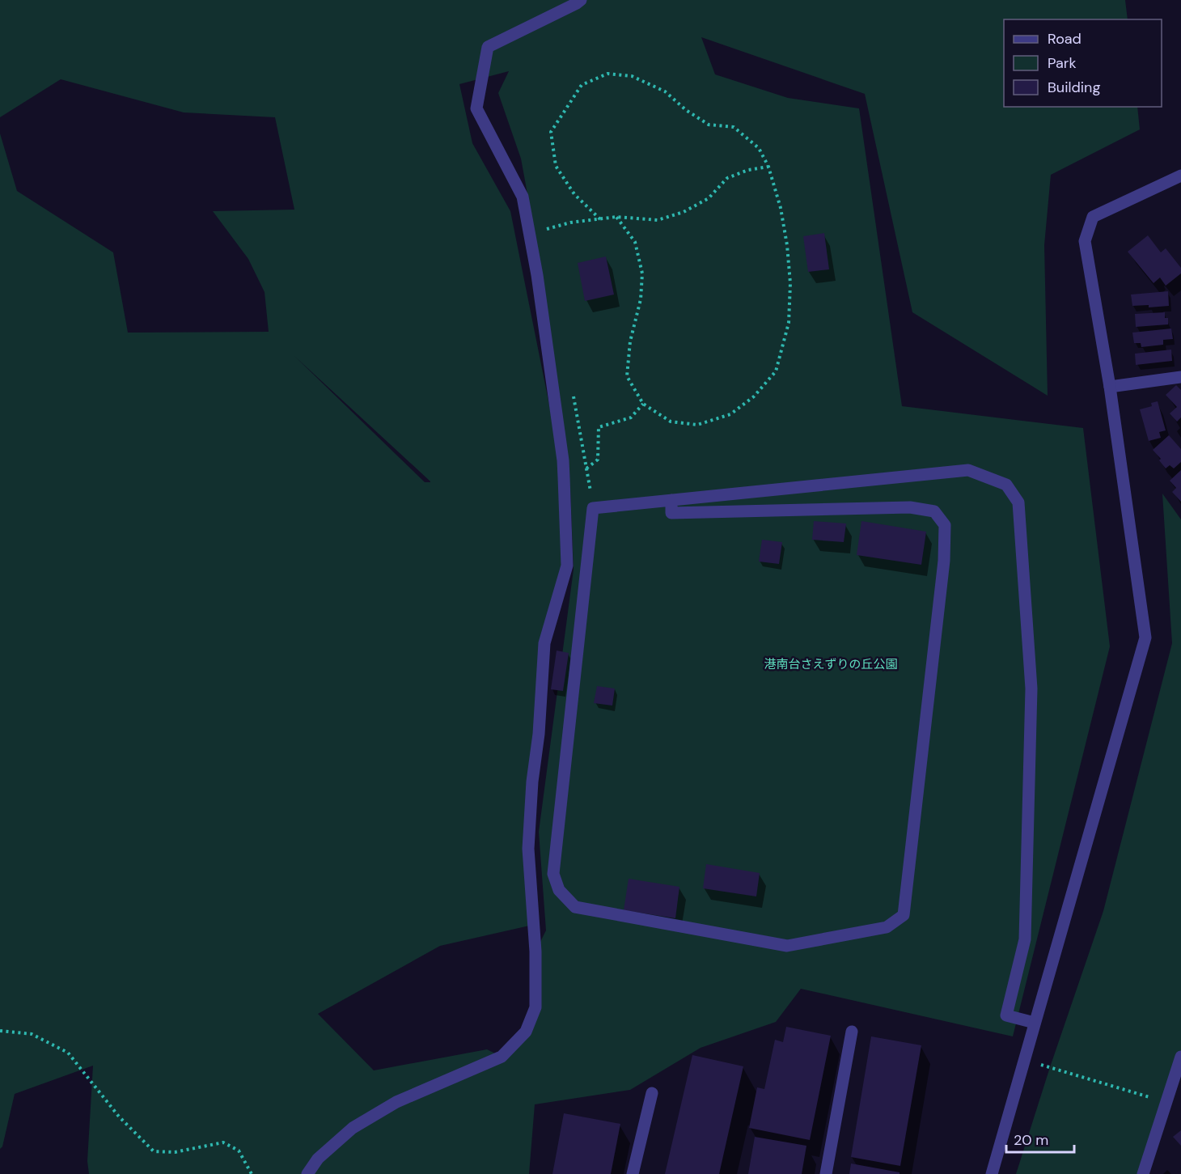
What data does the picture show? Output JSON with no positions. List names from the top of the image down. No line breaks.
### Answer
{"parks":["港南台さえずりの丘公園"],"legend":["Road","Park","Building"],"scale_bar":"20 m"}
